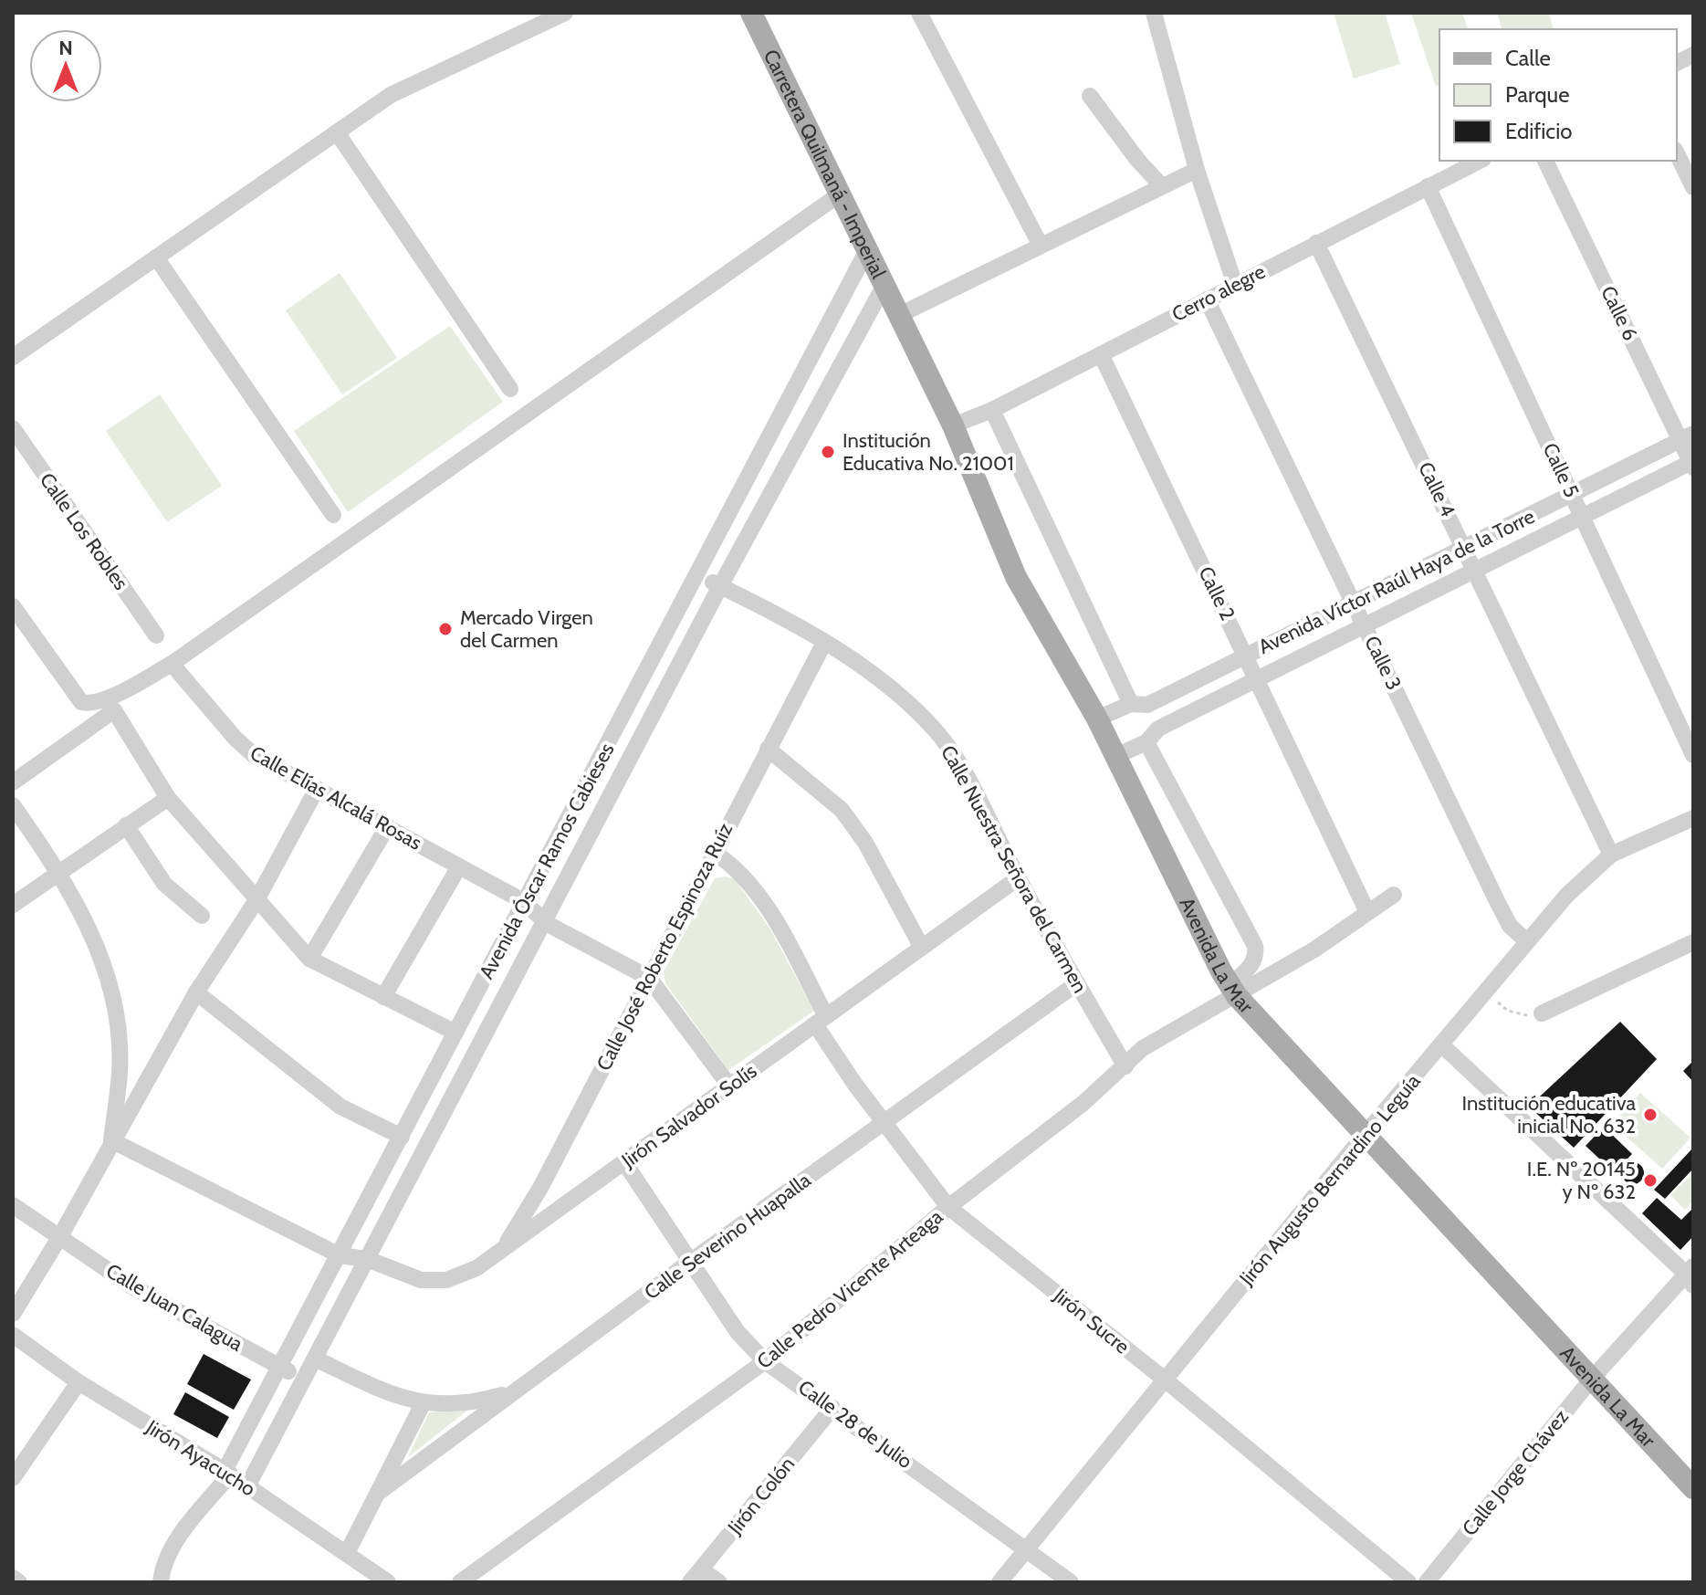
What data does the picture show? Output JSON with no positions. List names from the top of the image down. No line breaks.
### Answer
{"streets":{"main road":["Carretera Quilmaná - Imperial","Avenida La Mar"],"street":["Cerro alegre","Calle 6","Calle 5","Calle 4","Calle Los Robles","Avenida Víctor Raúl Haya de la Torre","Calle 2","Calle 3","Calle Elías Alcalá Rosas","Avenida Óscar Ramos Cabieses","Calle Nuestra Señora del Carmen","Calle José Roberto Espinoza Ruíz","Jirón Salvador Solís","Jirón Augusto Bernardino Leguía","Calle Severino Huapalla","Calle Pedro Vicente Arteaga","Calle Juan Calagua","Jirón Sucre","Calle 28 de Julio","Jirón Ayacucho","Calle Jorge Chávez","Jirón Colón"]},"crossings":[["Carretera Quilmaná - Imperial","Avenida Óscar Ramos Cabieses"],["Carretera Quilmaná - Imperial","Avenida La Mar"],["Cerro alegre","Calle 5"],["Cerro alegre","Calle 4"],["Cerro alegre","Calle 2"],["Cerro alegre","Calle 3"],["Cerro alegre","Avenida La Mar"],["Calle 6","Avenida Víctor Raúl Haya de la Torre"],["Calle 5","Avenida Víctor Raúl Haya de la Torre"],["Calle 4","Avenida Víctor Raúl Haya de la Torre"],["Calle 4","Jirón Augusto Bernardino Leguía"],["Avenida Víctor Raúl Haya de la Torre","Calle 2"],["Avenida Víctor Raúl Haya de la Torre","Calle 3"],["Avenida Víctor Raúl Haya de la Torre","Avenida La Mar"],["Calle 2","Calle Pedro Vicente Arteaga"],["Calle 3","Jirón Augusto Bernardino Leguía"],["Calle Elías Alcalá Rosas","Avenida Óscar Ramos Cabieses"],["Calle Elías Alcalá Rosas","Calle José Roberto Espinoza Ruíz"],["Avenida Óscar Ramos Cabieses","Calle Nuestra Señora del Carmen"],["Avenida Óscar Ramos Cabieses","Jirón Salvador Solís"],["Avenida Óscar Ramos Cabieses","Calle Juan Calagua"],["Avenida Óscar Ramos Cabieses","Jirón Ayacucho"],["Calle Nuestra Señora del Carmen","Calle José Roberto Espinoza Ruíz"],["Calle Nuestra Señora del Carmen","Jirón Salvador Solís"],["Calle Nuestra Señora del Carmen","Calle Severino Huapalla"],["Calle Nuestra Señora del Carmen","Calle Pedro Vicente Arteaga"],["Calle José Roberto Espinoza Ruíz","Jirón Salvador Solís"],["Calle José Roberto Espinoza Ruíz","Jirón Sucre"],["Avenida La Mar","Jirón Augusto Bernardino Leguía"],["Avenida La Mar","Calle Pedro Vicente Arteaga"],["Avenida La Mar","Calle Jorge Chávez"],["Jirón Salvador Solís","Jirón Sucre"],["Jirón Salvador Solís","Calle 28 de Julio"],["Jirón Augusto Bernardino Leguía","Jirón Sucre"],["Jirón Augusto Bernardino Leguía","Calle 28 de Julio"],["Calle Severino Huapalla","Jirón Sucre"],["Calle Severino Huapalla","Calle 28 de Julio"],["Calle Pedro Vicente Arteaga","Jirón Sucre"],["Calle Pedro Vicente Arteaga","Calle 28 de Julio"],["Calle 28 de Julio","Jirón Colón"]],"places":["Institución Educativa No. 21001","Mercado Virgen del Carmen","Institución educativa inicial No. 632","I.E. Nº 20145 y Nº 632"],"legend":["Calle","Parque","Edificio"],"north":"top"}
